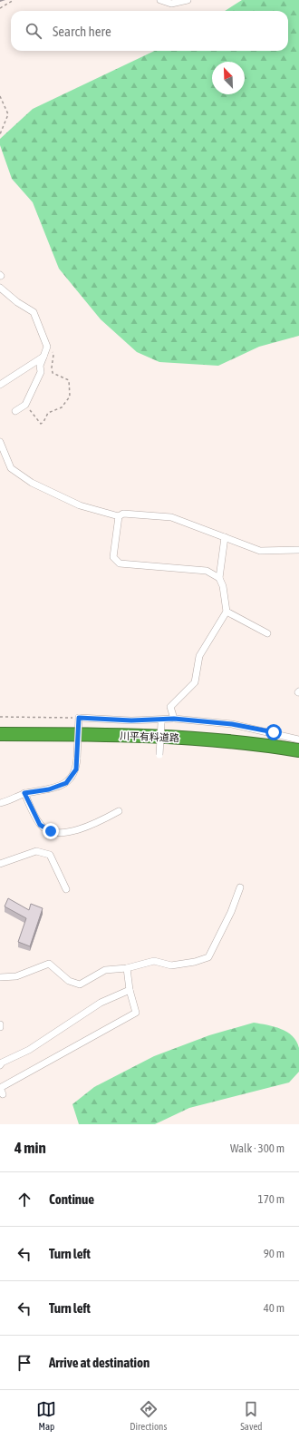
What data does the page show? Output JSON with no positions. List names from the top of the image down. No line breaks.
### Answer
{"streets":{"highway":["川平有料道路"]},"north":"top left","page":{"search":"Search here","heading":["4 min","Walk · 300 m"],"list":[["Continue","170 m"],["Turn left","90 m"],["Turn left","40 m"],"Arrive at destination"],"nav":["Map","Directions","Saved"]}}
